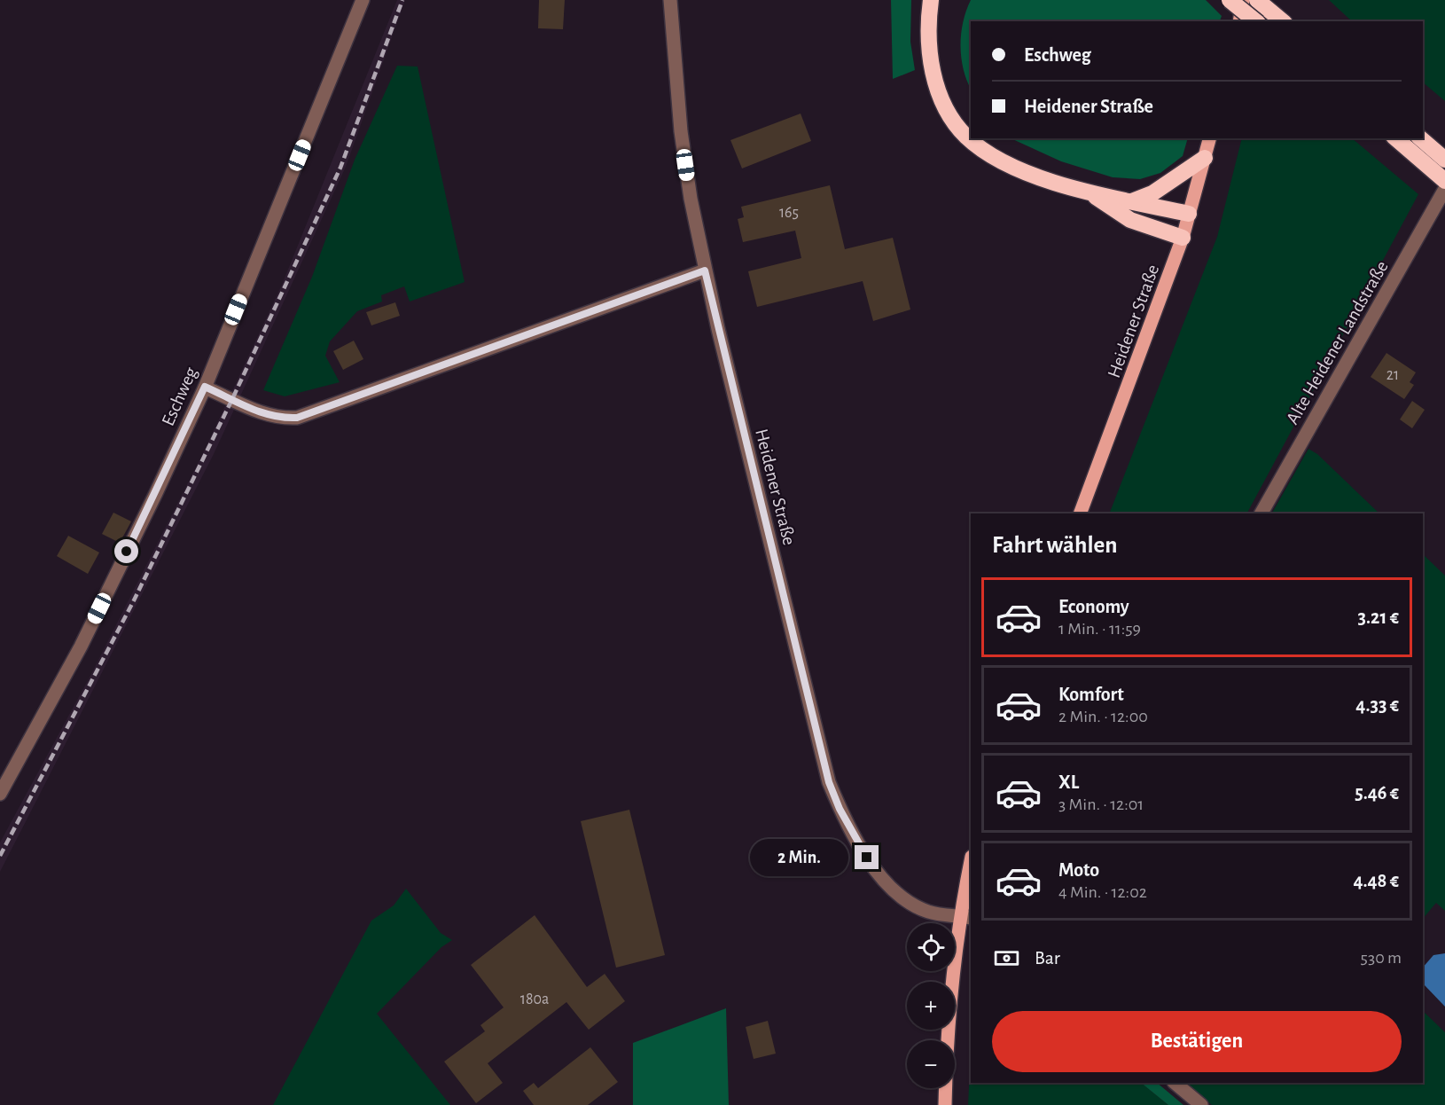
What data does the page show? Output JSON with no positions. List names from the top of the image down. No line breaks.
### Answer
{"streets":{"main road":["Heidener Straße"],"street":["Alte Heidener Landstraße","Eschweg"]},"house_numbers":["165","21","180a"],"page":{"banner":["Eschweg","Heidener Straße"],"heading":"Fahrt wählen","list":[{"name":"Economy","note":"1 Min. · 11:59","value":"3.21 €"},{"name":"Komfort","note":"2 Min. · 12:00","value":"4.33 €"},{"name":"XL","note":"3 Min. · 12:01","value":"5.46 €"},{"name":"Moto","note":"4 Min. · 12:02","value":"4.48 €"}],"bubble":"2 Min.","map_buttons":["+","−"],"pay":["Bar","530 m"],"buttons":"Bestätigen"}}
